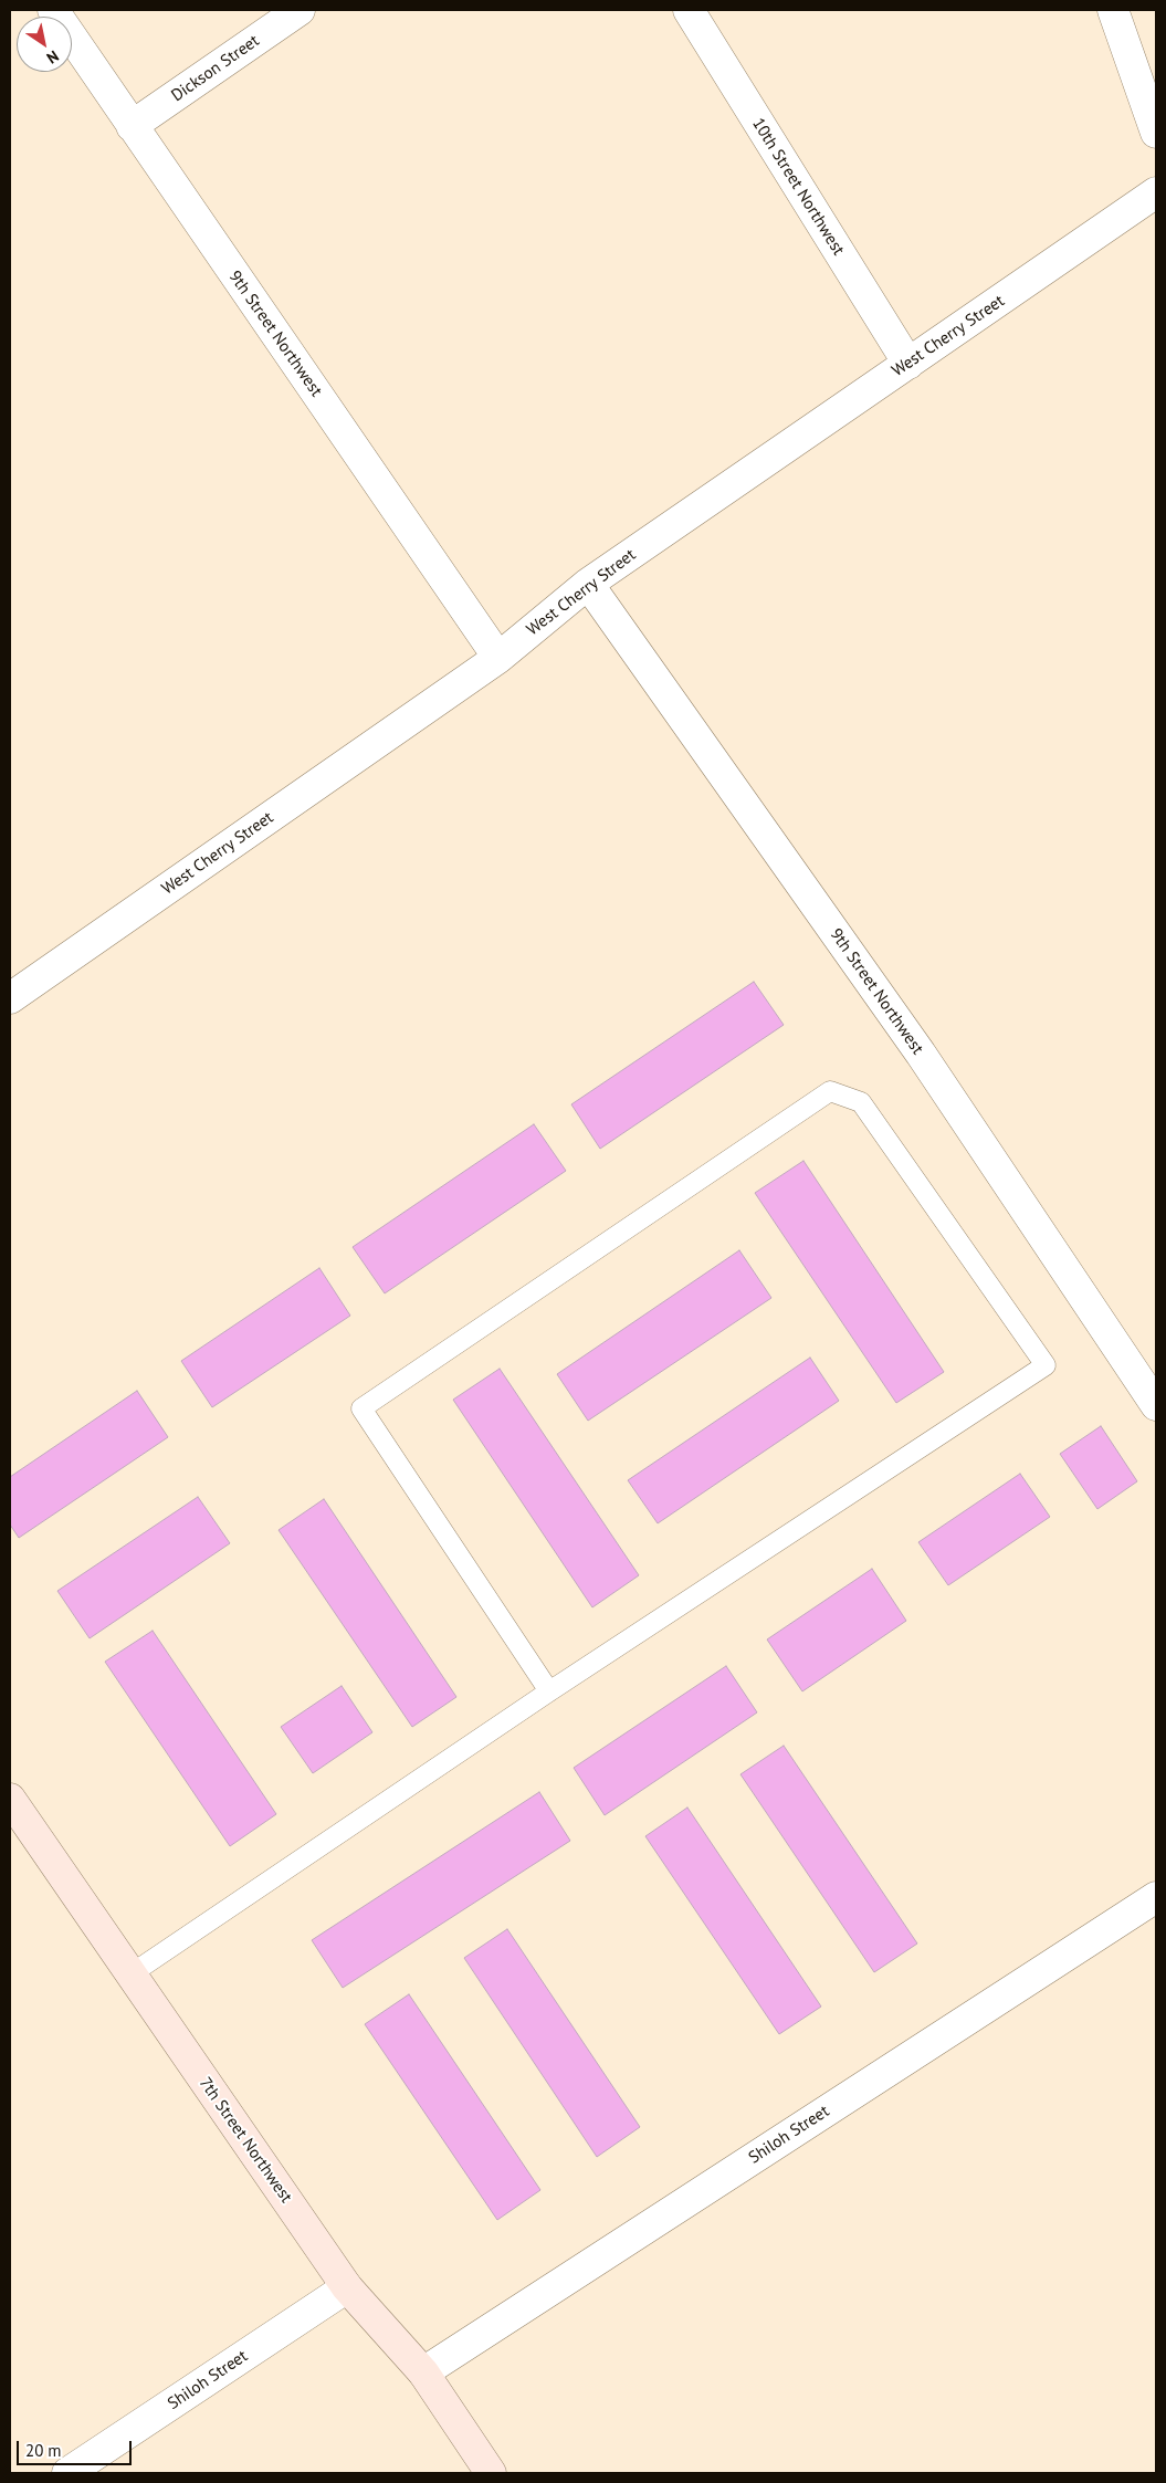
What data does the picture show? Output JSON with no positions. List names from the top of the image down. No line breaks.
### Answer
{"streets":{"street":["Dickson Street","10th Street Northwest","9th Street Northwest","West Cherry Street","Shiloh Street","7th Street Northwest"]},"crossings":[["Dickson Street","9th Street Northwest"],["10th Street Northwest","West Cherry Street"],["9th Street Northwest","West Cherry Street"],["Shiloh Street","7th Street Northwest"]],"scale_bar":"20 m","north":"bottom right"}
